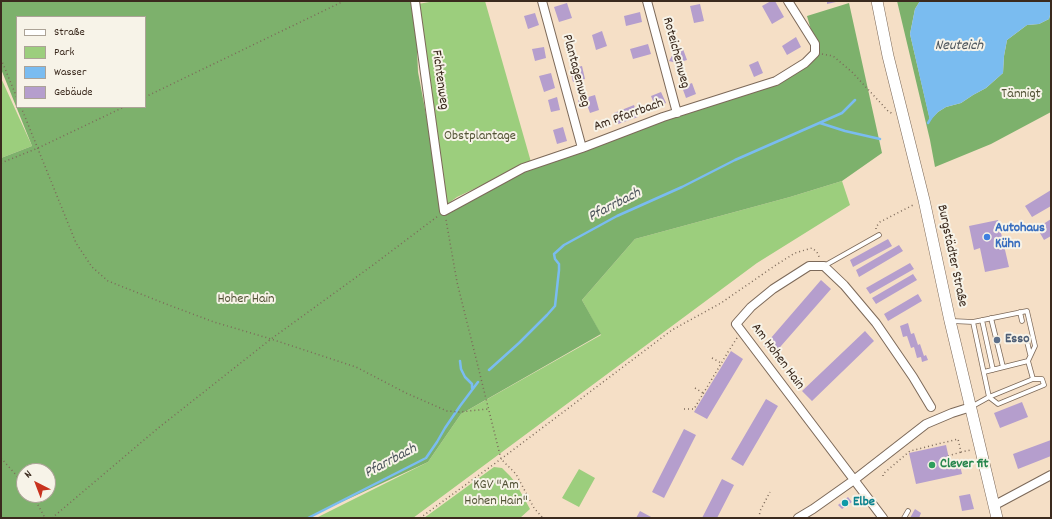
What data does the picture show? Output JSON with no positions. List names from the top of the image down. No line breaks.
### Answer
{"streets":{"main road":["Burgstädter Straße"],"street":["Roteichenweg","Plantagenweg","Fichtenweg","Am Pfarrbach","Am Hohen Hain"]},"crossings":[["Roteichenweg","Am Pfarrbach"],["Plantagenweg","Am Pfarrbach"],["Fichtenweg","Am Pfarrbach"]],"water":["Neuteich","Pfarrbach"],"parks":["Tännigt","Obstplantage","Hoher Hain","KGV \"Am Hohen Hain\""],"places":["Autohaus Kühn","Esso","Clever fit","Elbe"],"legend":["Straße","Park","Wasser","Gebäude"],"north":"top left"}
